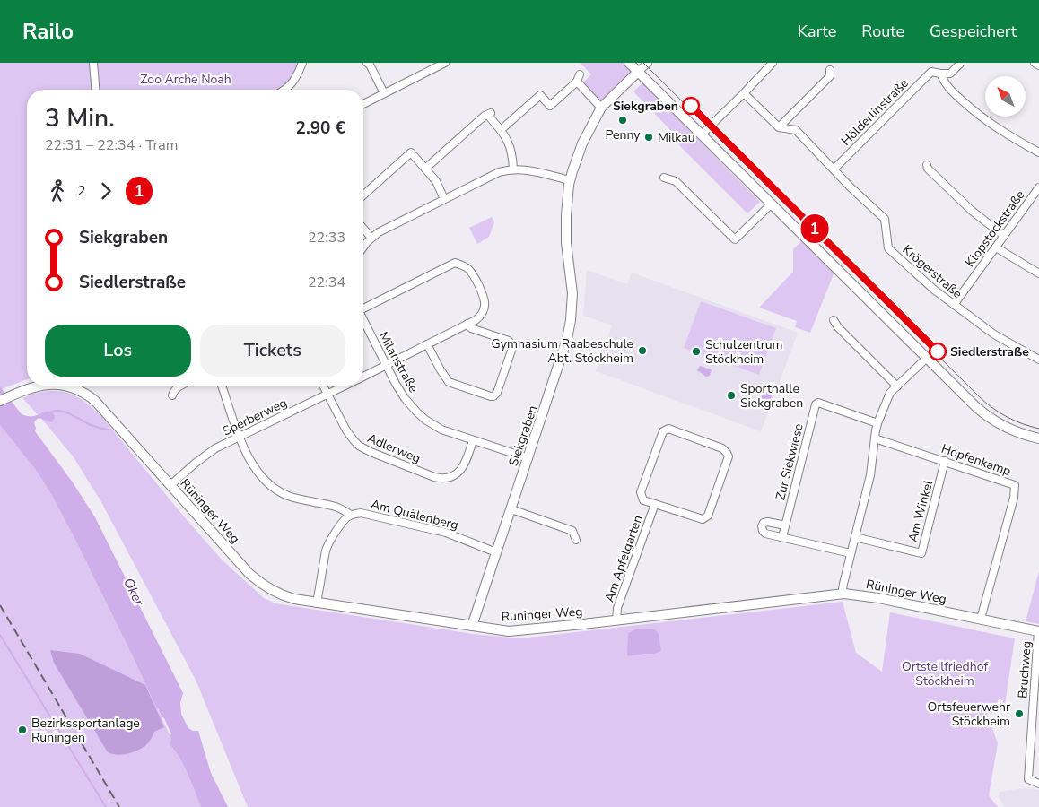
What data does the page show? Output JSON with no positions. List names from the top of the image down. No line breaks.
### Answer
{"streets":{"street":["Hölderlinstraße","Klopstockstraße","Krögerstraße","Milanstraße","Sperberweg","Siekgraben","Adlerweg","Hopfenkamp","Zur Siekwiese","Rüninger Weg","Am Winkel","Am Quälenberg","Am Apfelgarten","Bruchweg"]},"crossings":[["Hölderlinstraße","Krögerstraße"],["Klopstockstraße","Krögerstraße"],["Milanstraße","Sperberweg"],["Milanstraße","Siekgraben"],["Milanstraße","Adlerweg"],["Sperberweg","Adlerweg"],["Sperberweg","Rüninger Weg"],["Sperberweg","Am Quälenberg"],["Siekgraben","Rüninger Weg"],["Siekgraben","Am Quälenberg"],["Hopfenkamp","Rüninger Weg"],["Hopfenkamp","Am Winkel"],["Rüninger Weg","Am Apfelgarten"],["Rüninger Weg","Bruchweg"]],"water":["Oker"],"parks":["Zoo Arche Noah","Ortsteilfriedhof Stöckheim"],"places":["Siekgraben","Penny","Milkau","Gymnasium Raabeschule Abt. Stöckheim","Schulzentrum Stöckheim","Siedlerstraße","Sporthalle Siekgraben","Ortsfeuerwehr Stöckheim","Bezirkssportanlage Rüningen"],"lines":["tram line 1"],"north":"top left","page":{"header":"Railo","nav":["Karte","Route","Gespeichert"],"on_map":"1","heading":["3 Min.","22:31 – 22:34 · Tram","2.90 €"],"legs":["2","1"],"list":[{"name":"Siekgraben","value":"22:33"},{"name":"Siedlerstraße","value":"22:34"}],"buttons":["Los","Tickets"]}}
